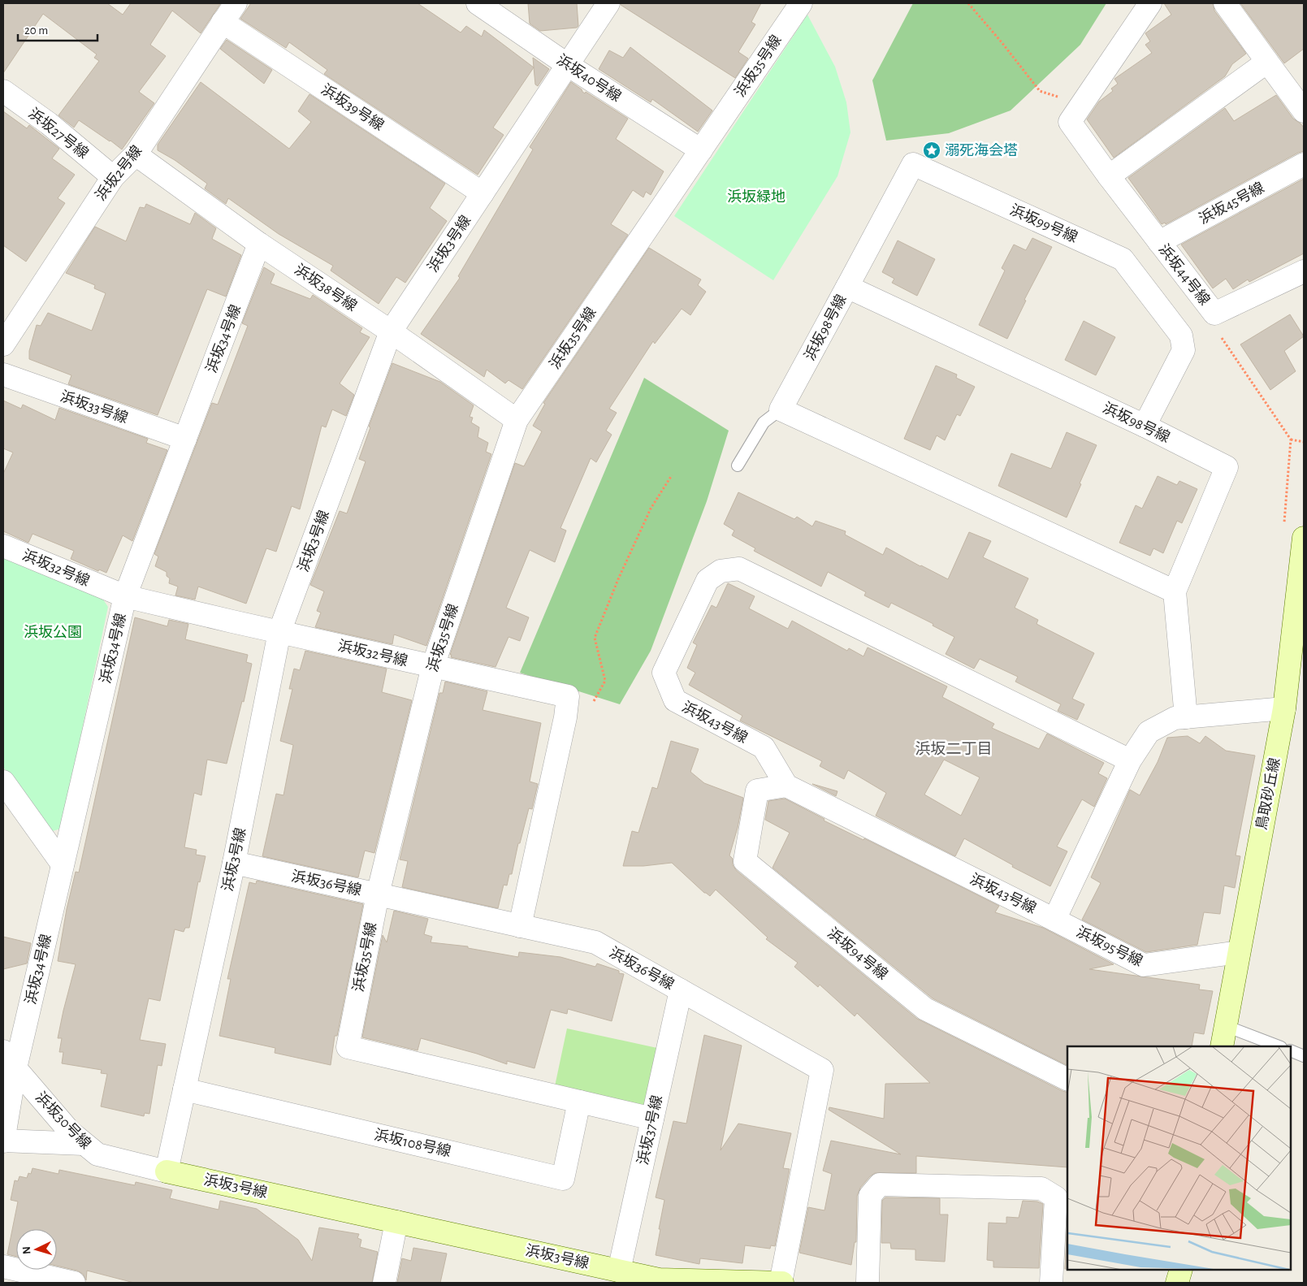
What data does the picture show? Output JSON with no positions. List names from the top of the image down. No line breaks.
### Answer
{"streets":{"street":["浜坂35号線","浜坂40号線","浜坂39号線","浜坂27号線","浜坂2号線","浜坂45号線","浜坂99号線","浜坂3号線","浜坂44号線","浜坂38号線","浜坂98号線","浜坂34号線","浜坂33号線","浜坂32号線","浜坂43号線","鳥取砂丘線","浜坂36号線","浜坂95号線","浜坂94号線","浜坂30号線","浜坂37号線","浜坂108号線"]},"crossings":[["浜坂35号線","浜坂40号線"],["浜坂35号線","浜坂38号線"],["浜坂35号線","浜坂32号線"],["浜坂35号線","浜坂36号線"],["浜坂35号線","浜坂37号線"],["浜坂35号線","浜坂108号線"],["浜坂40号線","浜坂3号線"],["浜坂39号線","浜坂2号線"],["浜坂39号線","浜坂3号線"],["浜坂27号線","浜坂2号線"],["浜坂2号線","浜坂38号線"],["浜坂45号線","浜坂44号線"],["浜坂99号線","浜坂98号線"],["浜坂3号線","浜坂38号線"],["浜坂3号線","浜坂32号線"],["浜坂3号線","浜坂36号線"],["浜坂3号線","浜坂30号線"],["浜坂3号線","浜坂37号線"],["浜坂3号線","浜坂108号線"],["浜坂38号線","浜坂34号線"],["浜坂34号線","浜坂33号線"],["浜坂34号線","浜坂32号線"],["浜坂34号線","浜坂30号線"],["浜坂43号線","浜坂95号線"],["浜坂43号線","浜坂94号線"],["鳥取砂丘線","浜坂95号線"],["浜坂36号線","浜坂37号線"]],"districts":["浜坂二丁目"],"parks":["浜坂緑地","浜坂公園"],"places":{"place":["溺死海会塔"]},"scale_bar":"20 m","north":"left"}
